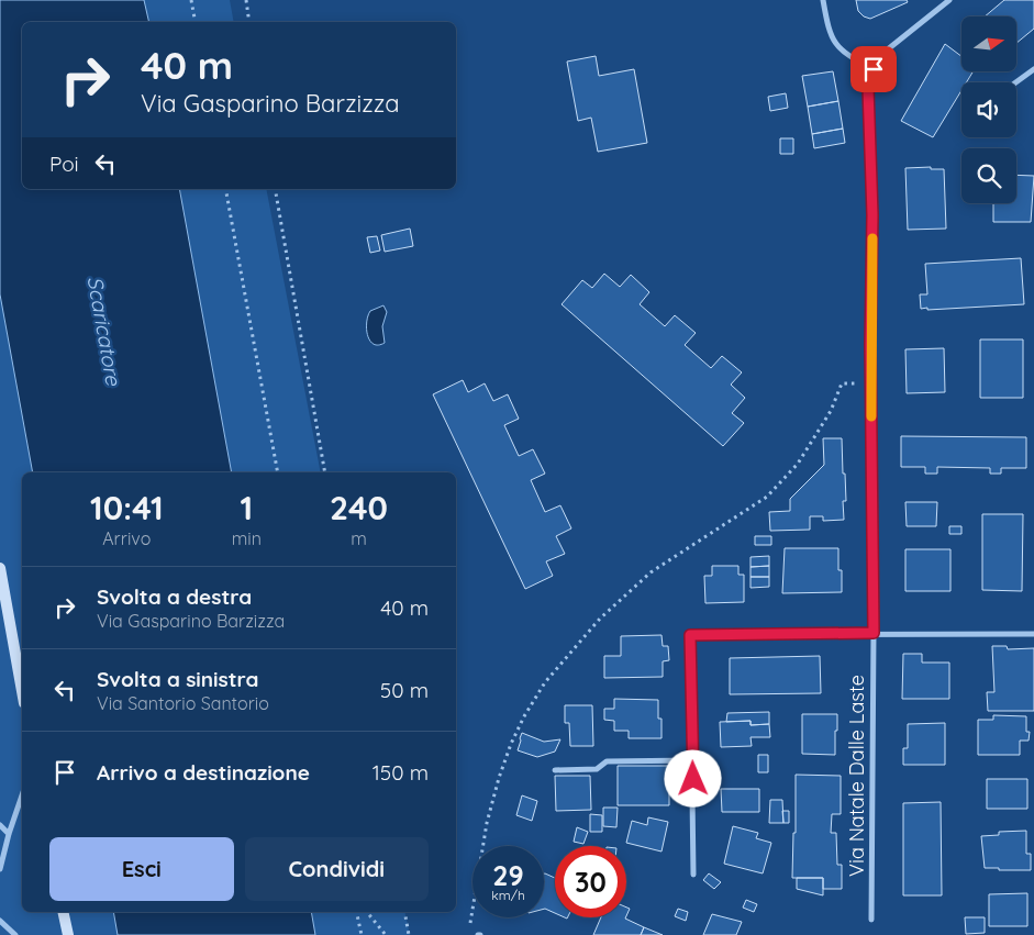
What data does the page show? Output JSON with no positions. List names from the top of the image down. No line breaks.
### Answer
{"streets":{"street":["Via Natale Dalle Laste"]},"water":["Scaricatore"],"north":"right","page":{"turn":["40 m","Via Gasparino Barzizza"],"then":"Poi","eta":["10:41","Arrivo","1","min","240","m"],"list":[{"name":"Svolta a destra","note":"Via Gasparino Barzizza","value":"40 m"},{"name":"Svolta a sinistra","note":"Via Santorio Santorio","value":"50 m"},{"name":"Arrivo a destinazione","value":"150 m"}],"buttons":["Esci","Condividi"],"speed":"29 km/h","limit":"30"}}
